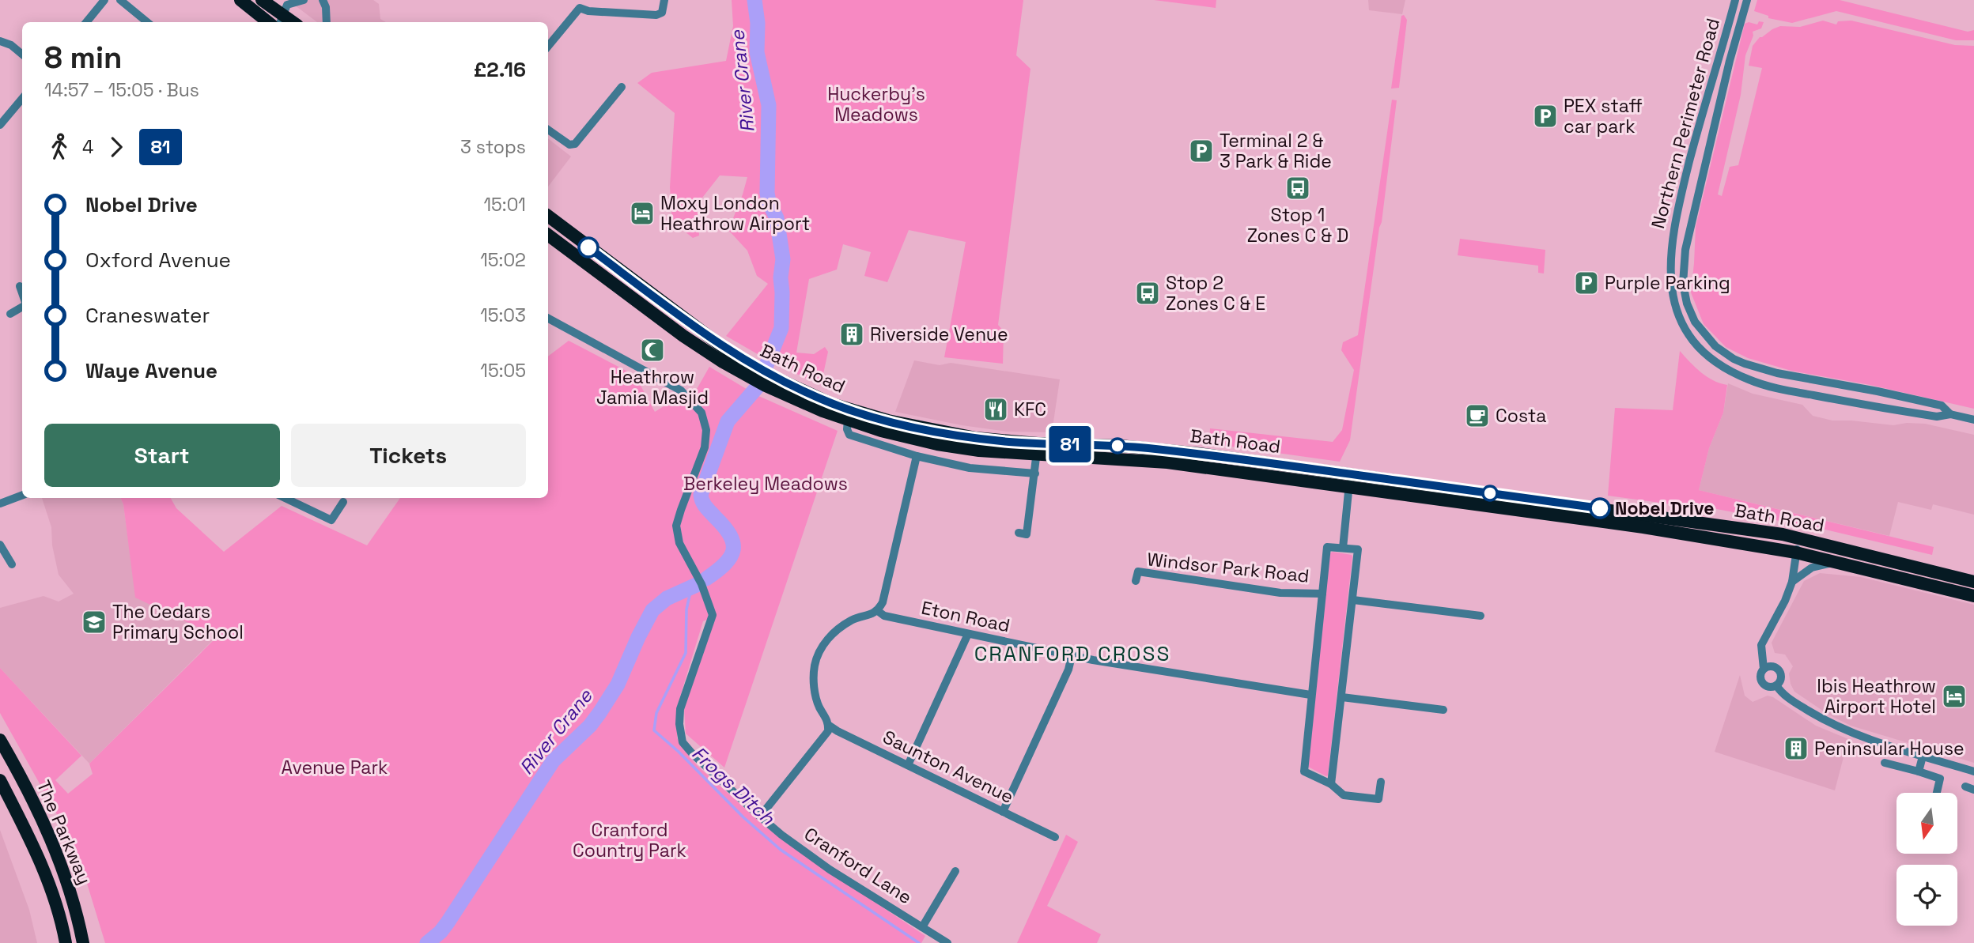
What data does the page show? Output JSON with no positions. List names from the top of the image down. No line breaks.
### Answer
{"streets":{"highway":["Bath Road","The Parkway"],"street":["Northern Perimeter Road","Windsor Park Road","Eton Road","Saunton Avenue","Cranford Lane"]},"districts":["CRANFORD CROSS"],"water":["River Crane","Frogs Ditch"],"parks":["Huckerby's Meadows","Berkeley Meadows","Avenue Park","Cranford Country Park"],"places":{"parking":["PEX staff car park","Terminal 2 & 3 Park & Ride","Purple Parking"],"bus stop":["Stop 1 Zones C & D","Stop 2 Zones C & E"],"hotel":["Moxy London Heathrow Airport","Ibis Heathrow Airport Hotel"],"building":["Riverside Venue","Peninsular House"],"mosque":["Heathrow Jamia Masjid"],"restaurant":["KFC"],"cafe":["Costa"],"other":["Nobel Drive"],"school or university":["The Cedars Primary School"]},"lines":["bus line 81"],"north":"bottom","page":{"on_map":"81","heading":["8 min","14:57 – 15:05 · Bus","£2.16"],"legs":["4","81","3 stops"],"list":[{"name":"Nobel Drive","value":"15:01"},{"name":"Oxford Avenue","value":"15:02"},{"name":"Craneswater","value":"15:03"},{"name":"Waye Avenue","value":"15:05"}],"buttons":["Start","Tickets"]}}
